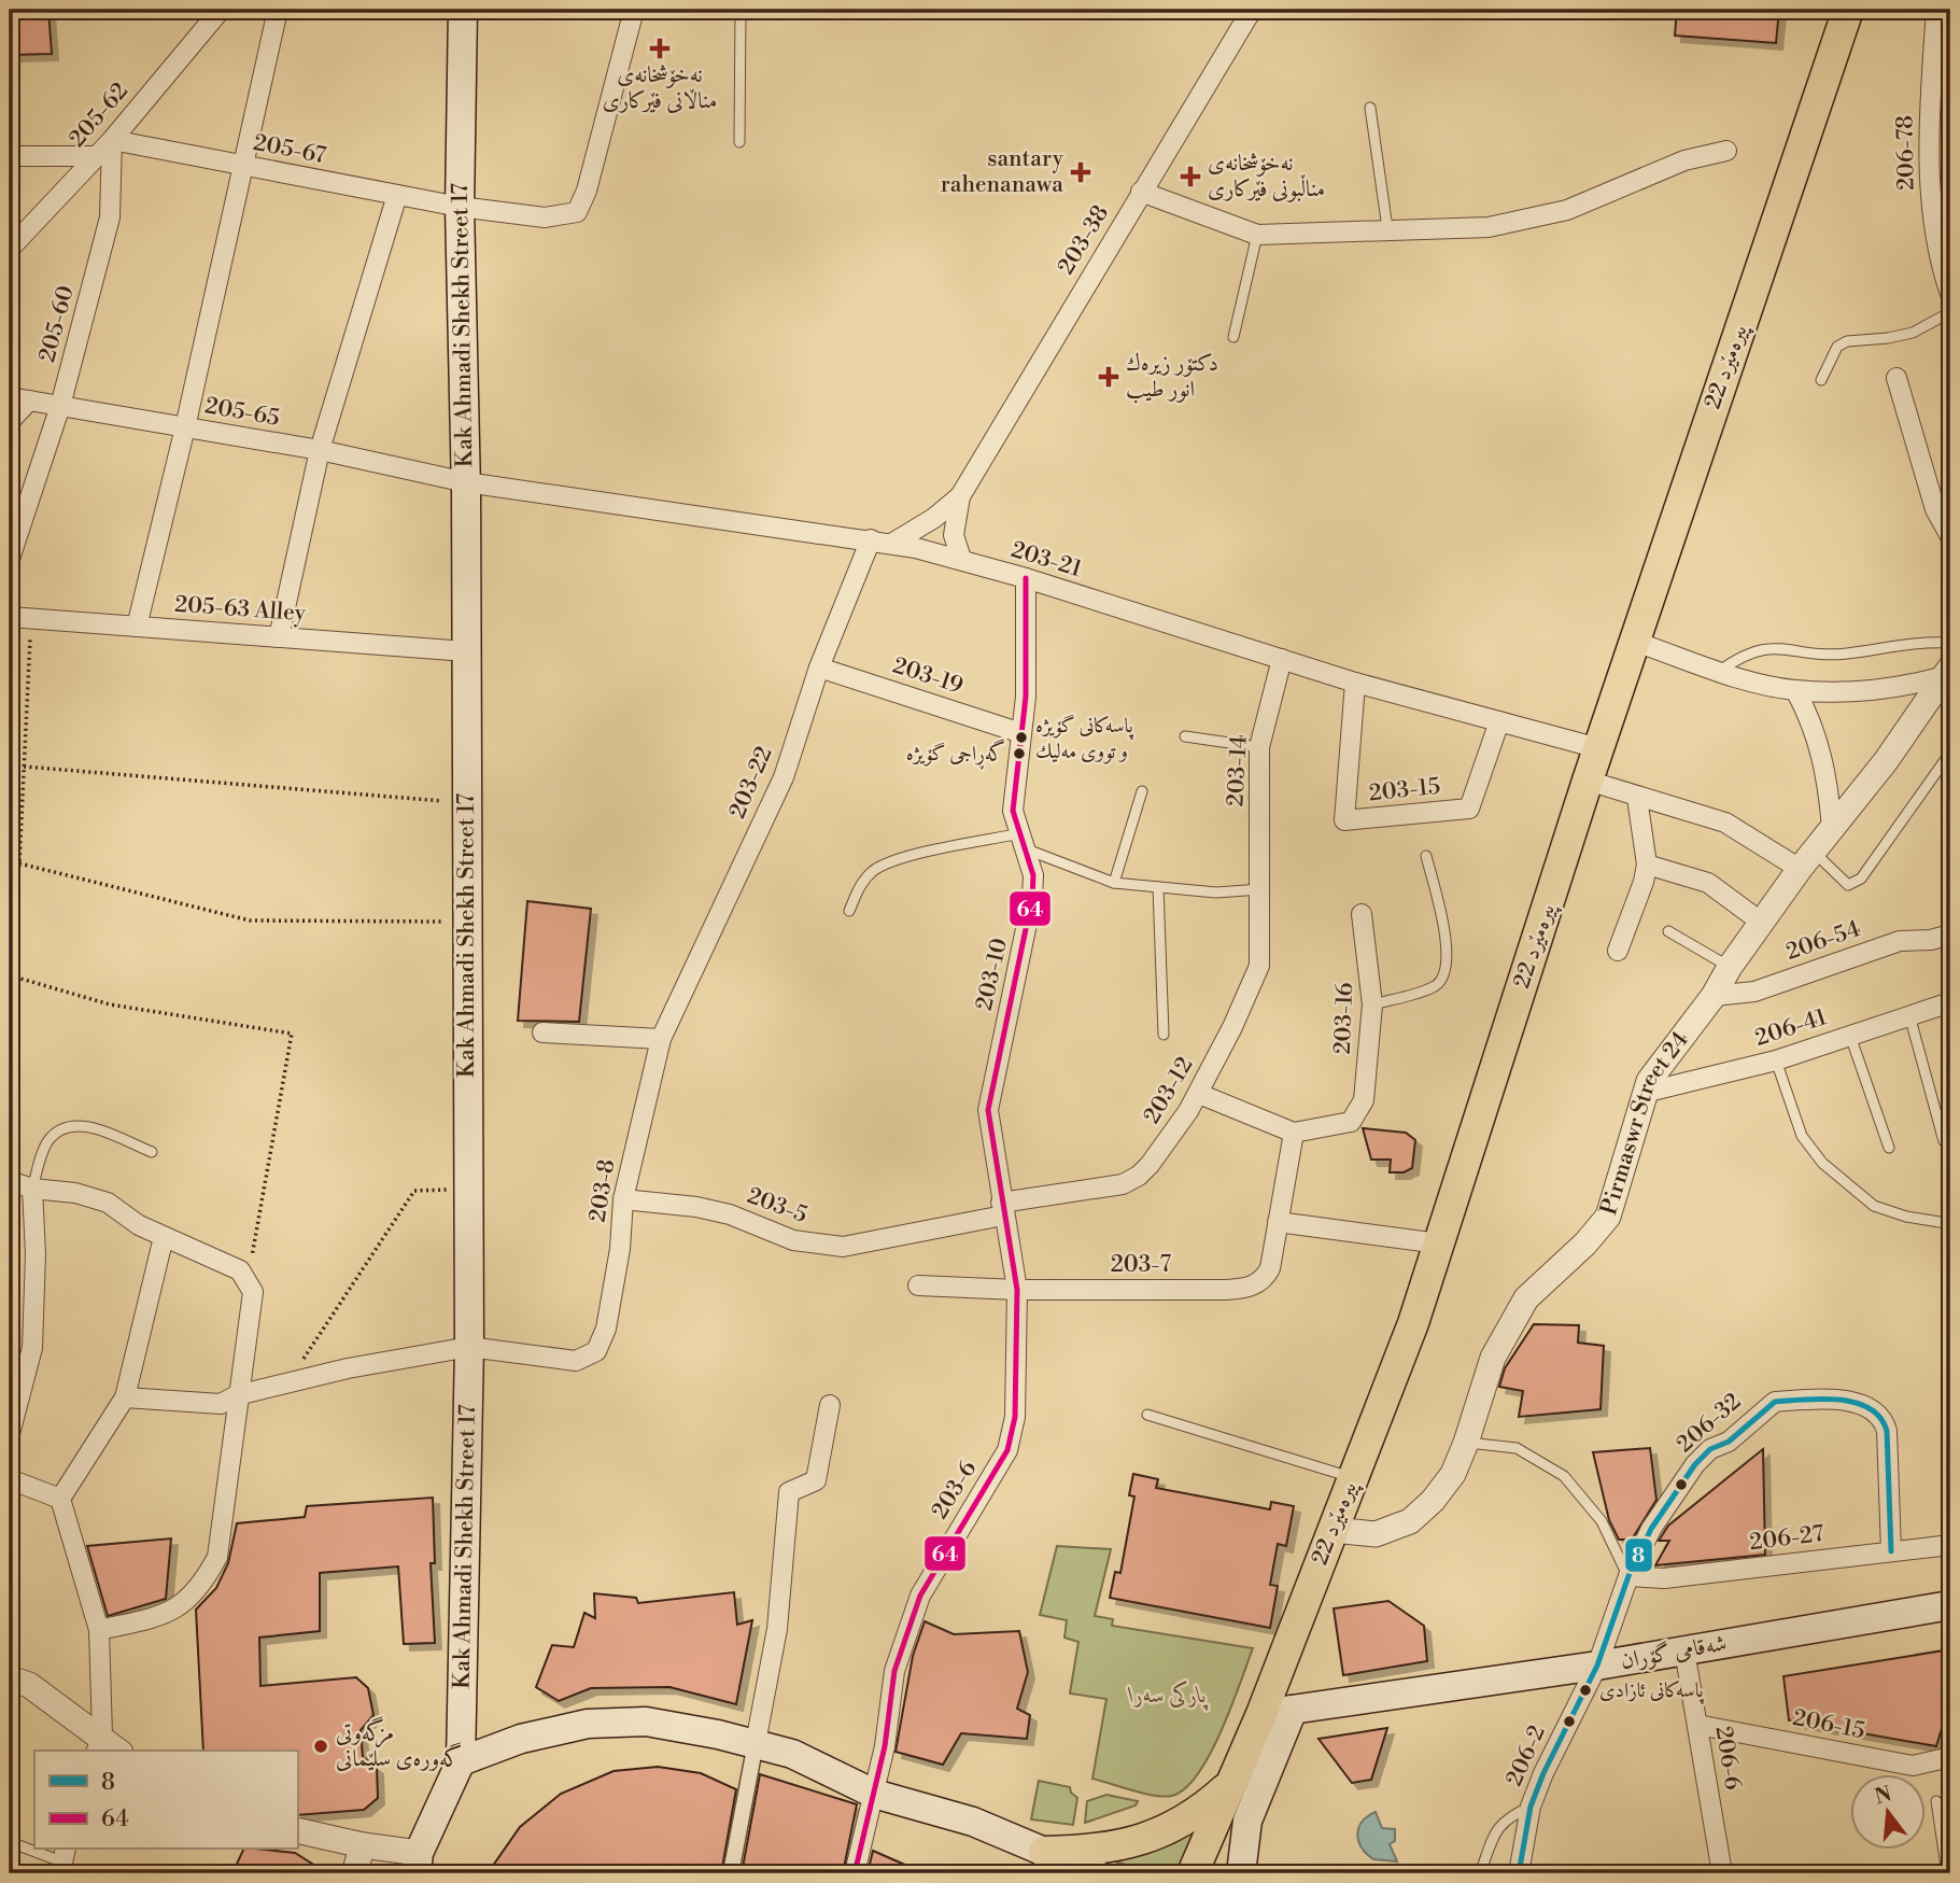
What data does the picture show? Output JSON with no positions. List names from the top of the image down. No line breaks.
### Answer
{"streets":{"main road":["Kak Ahmadi Shekh Street 17","22 پیرەمێرد","شەقامی گۆران"],"street":["205-62","205-67","206-78","203-38","205-60","205-65","203-21","205-63 Alley","203-19","203-14","203-22","203-15","206-54","203-10","203-16","206-41","203-12","Pirmaswr Street 24","203-8","203-5","203-7","206-32","203-6","206-27","206-15","206-2","206-6"]},"crossings":[["205-62","205-67"],["205-62","205-60"],["205-67","205-60"],["205-67","Kak Ahmadi Shekh Street 17"],["203-38","203-21"],["205-60","205-65"],["Kak Ahmadi Shekh Street 17","205-65"],["Kak Ahmadi Shekh Street 17","203-21"],["Kak Ahmadi Shekh Street 17","205-63 Alley"],["Kak Ahmadi Shekh Street 17","203-8"],["22 پیرەمێرد","203-21"],["22 پیرەمێرد","Pirmaswr Street 24"],["22 پیرەمێرد","شەقامی گۆران"],["205-65","203-21"],["203-21","203-14"],["203-21","203-22"],["203-21","203-15"],["203-21","203-10"],["203-19","203-22"],["203-19","203-10"],["203-14","203-12"],["203-22","203-8"],["206-54","Pirmaswr Street 24"],["203-10","203-12"],["203-10","203-5"],["203-10","203-6"],["206-41","Pirmaswr Street 24"],["203-12","203-5"],["203-12","203-6"],["203-8","203-5"],["203-5","203-6"],["203-7","203-6"],["206-32","206-27"],["206-32","شەقامی گۆران"],["206-32","206-2"],["شەقامی گۆران","206-2"],["شەقامی گۆران","206-6"],["206-15","206-6"]],"parks":["پارکی سەرا"],"places":{"health":["نەخۆشخانەی مناڵانی فێركاری","santary rahenanawa","نەخۆشخانەی مناڵبونی فێرکاری","دکتۆر زیرەك انور طیب"],"other":["پاسەکانی گۆیژە و تووی مەلیك","گەڕاجی گۆیژە","پاسەکانی ئازادی","مزگەوتی گەورەی سلێمانی"]},"lines":["transit line 64","transit line 8"],"legend":["8","64"],"north":"top"}
